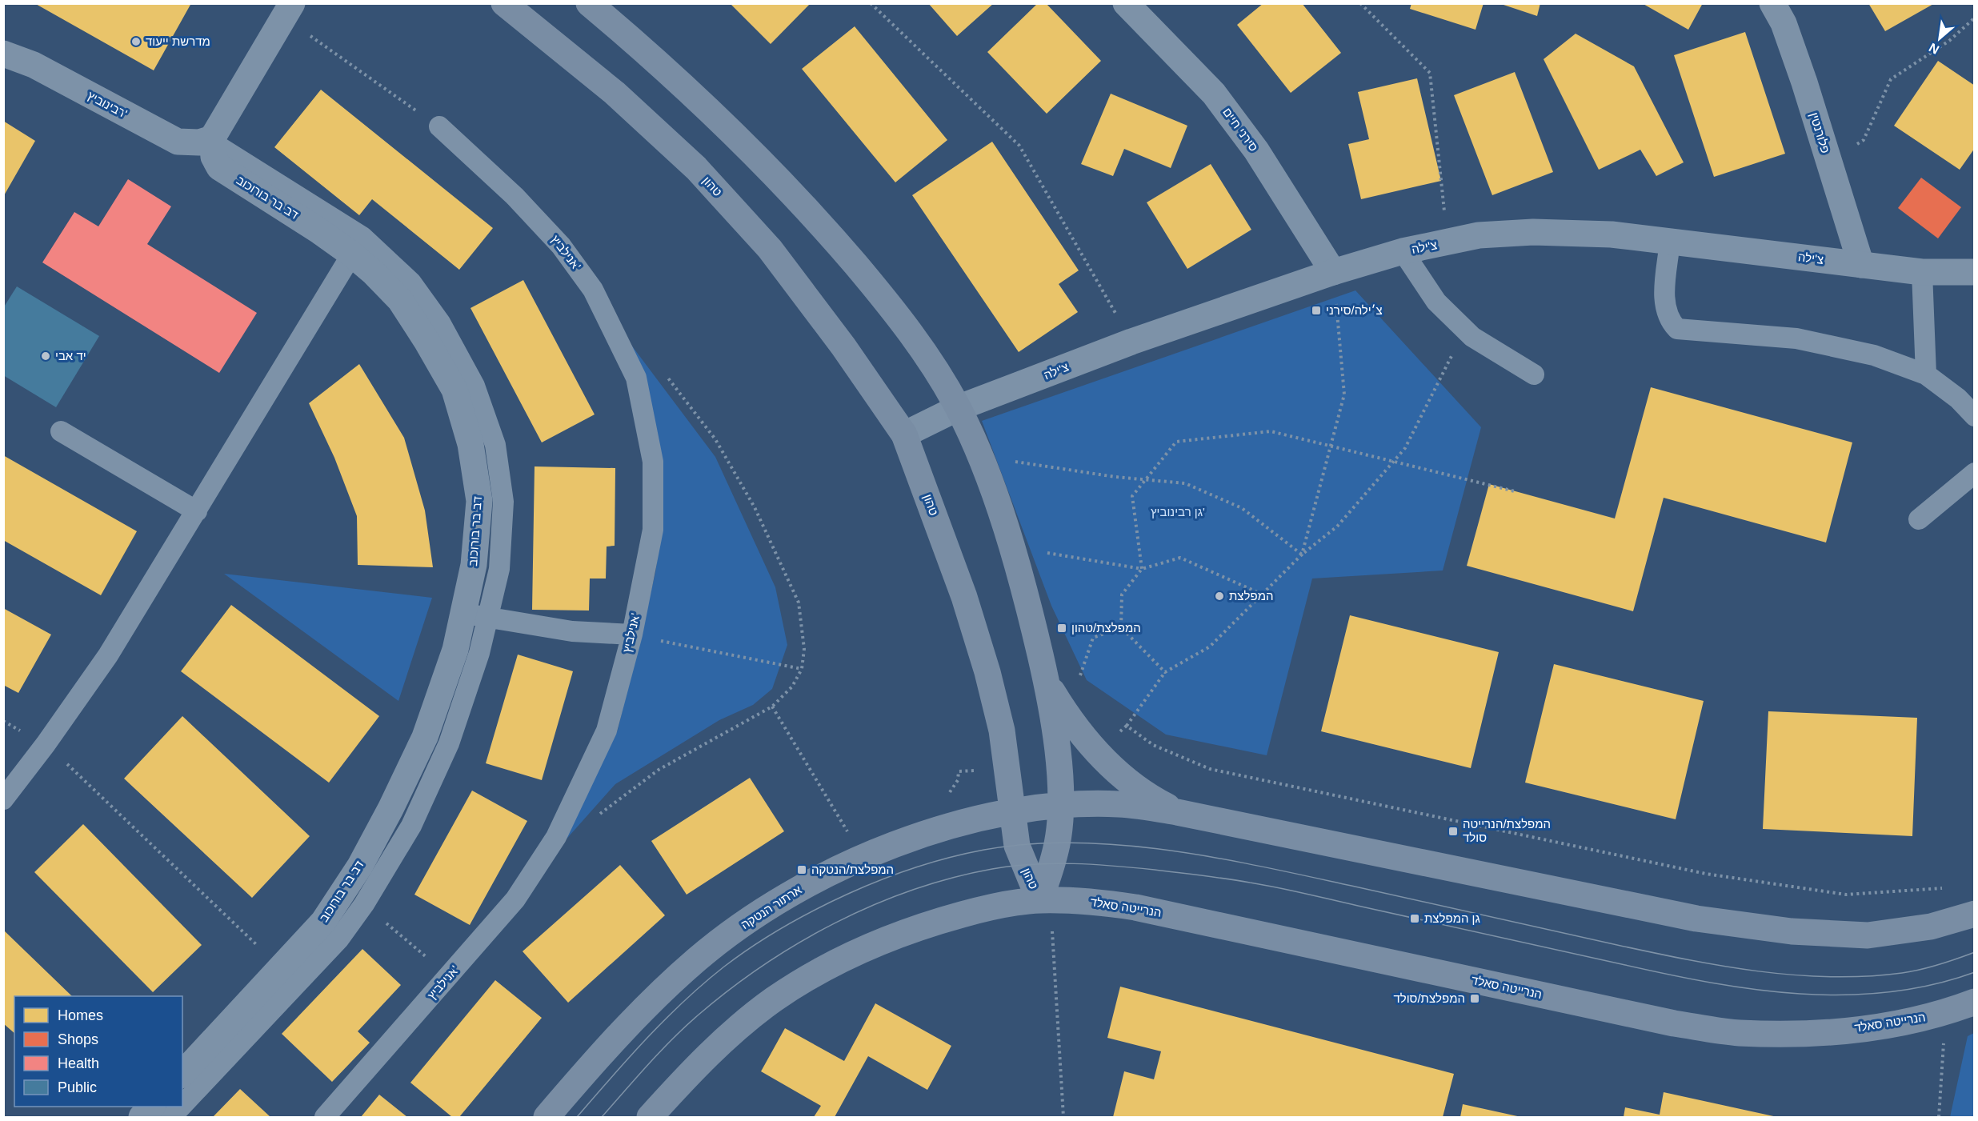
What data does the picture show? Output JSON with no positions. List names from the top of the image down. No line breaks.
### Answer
{"streets":{"main road":["טהון","ארתור הנטקה","הנרייטה סאלד"],"street":["רבינוביץ'","סירני חיים","פלורנטין","דב בר בורוכוב","צ'ילה"],"lane":["אנילביץ'"]},"crossings":[["רבינוביץ'","דב בר בורוכוב"],["סירני חיים","צ'ילה"],["פלורנטין","צ'ילה"],["טהון","צ'ילה"],["טהון","ארתור הנטקה"],["טהון","הנרייטה סאלד"]],"parks":["גן רבינוביץ'"],"places":{"other":["מדרשת ייעוד","יד אבי","המפלצת"],"transit":["צ׳ילה/סירני","המפלצת/טהון","המפלצת/הנרייטה סולד","המפלצת/הנטקה","גן המפלצת","המפלצת/סולד"]},"legend":["Homes","Shops","Health","Public"],"north":"bottom left"}
